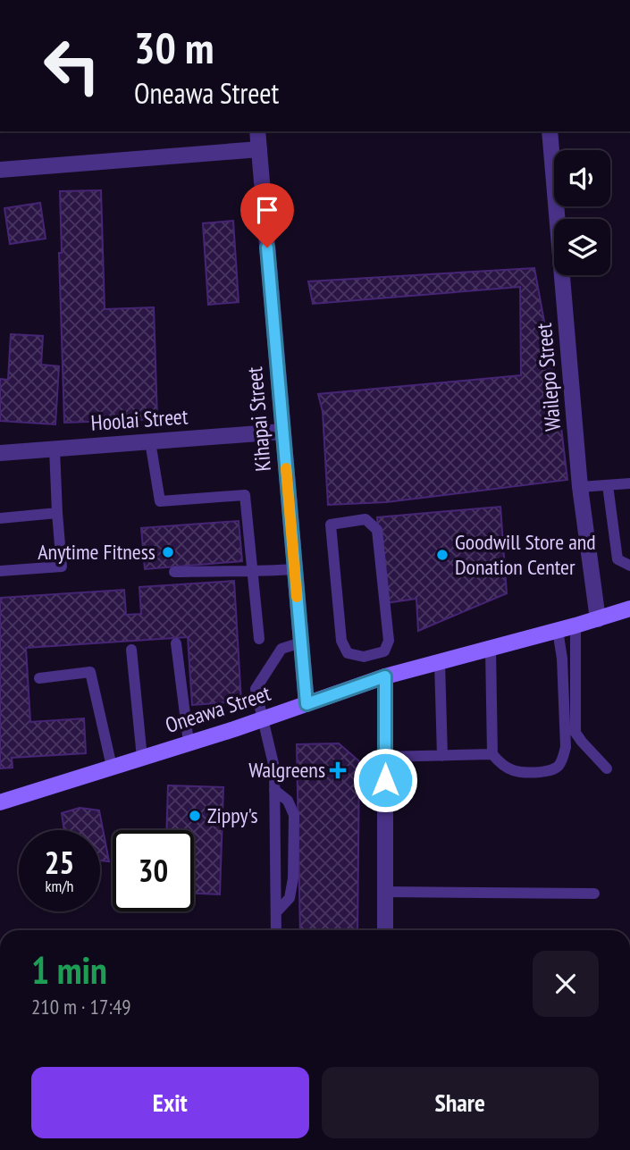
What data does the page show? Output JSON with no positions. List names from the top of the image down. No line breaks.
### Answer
{"streets":{"main road":["Oneawa Street"],"street":["Wailepo Street","Kihapai Street","Hoolai Street"]},"crossings":[["Wailepo Street","Oneawa Street"],["Kihapai Street","Hoolai Street"],["Kihapai Street","Oneawa Street"]],"places":{"other":["Anytime Fitness","Goodwill Store and Donation Center","Zippy's"],"health":["Walgreens"]},"page":{"turn":["30 m","Oneawa Street"],"speed":"25 km/h","limit":"30","heading":["1 min","210 m · 17:49"],"buttons":["Exit","Share"]}}
